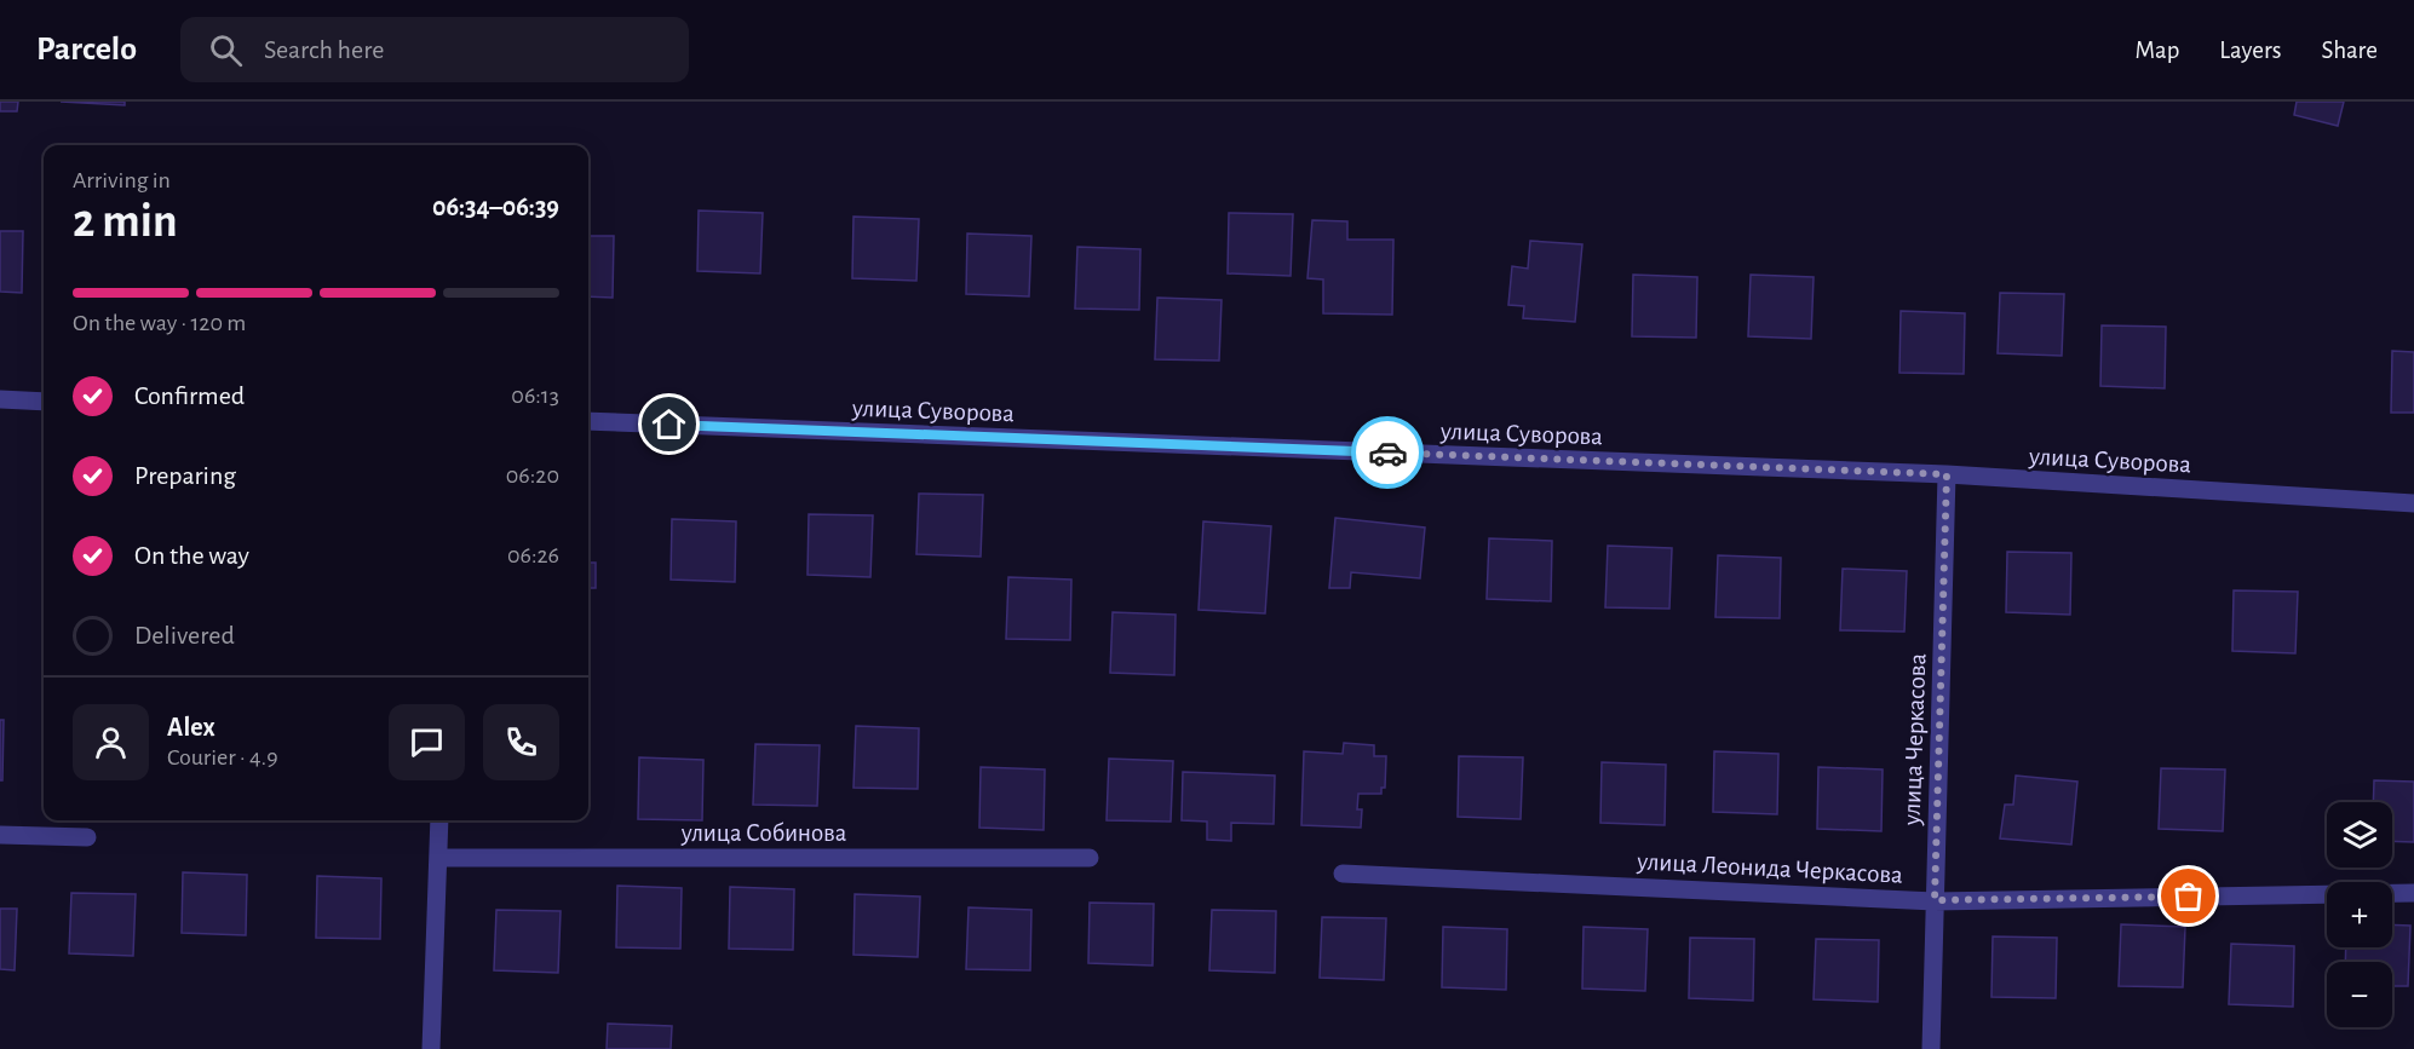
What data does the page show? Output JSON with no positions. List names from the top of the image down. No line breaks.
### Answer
{"streets":{"street":["улица Суворова","улица Черкасова","улица Собинова","улица Леонида Черкасова"]},"crossings":[["улица Суворова","улица Черкасова"],["улица Черкасова","улица Леонида Черкасова"]],"page":{"header":"Parcelo","search":"Search here","nav":["Map","Layers","Share"],"heading":["2 min","Arriving in","06:34–06:39"],"panel":["Alex","Courier · 4.9"],"bar":"On the way · 120 m","list":[["Confirmed","06:13"],["Preparing","06:20"],["On the way","06:26"],"Delivered"],"map_buttons":["+","−"]}}
